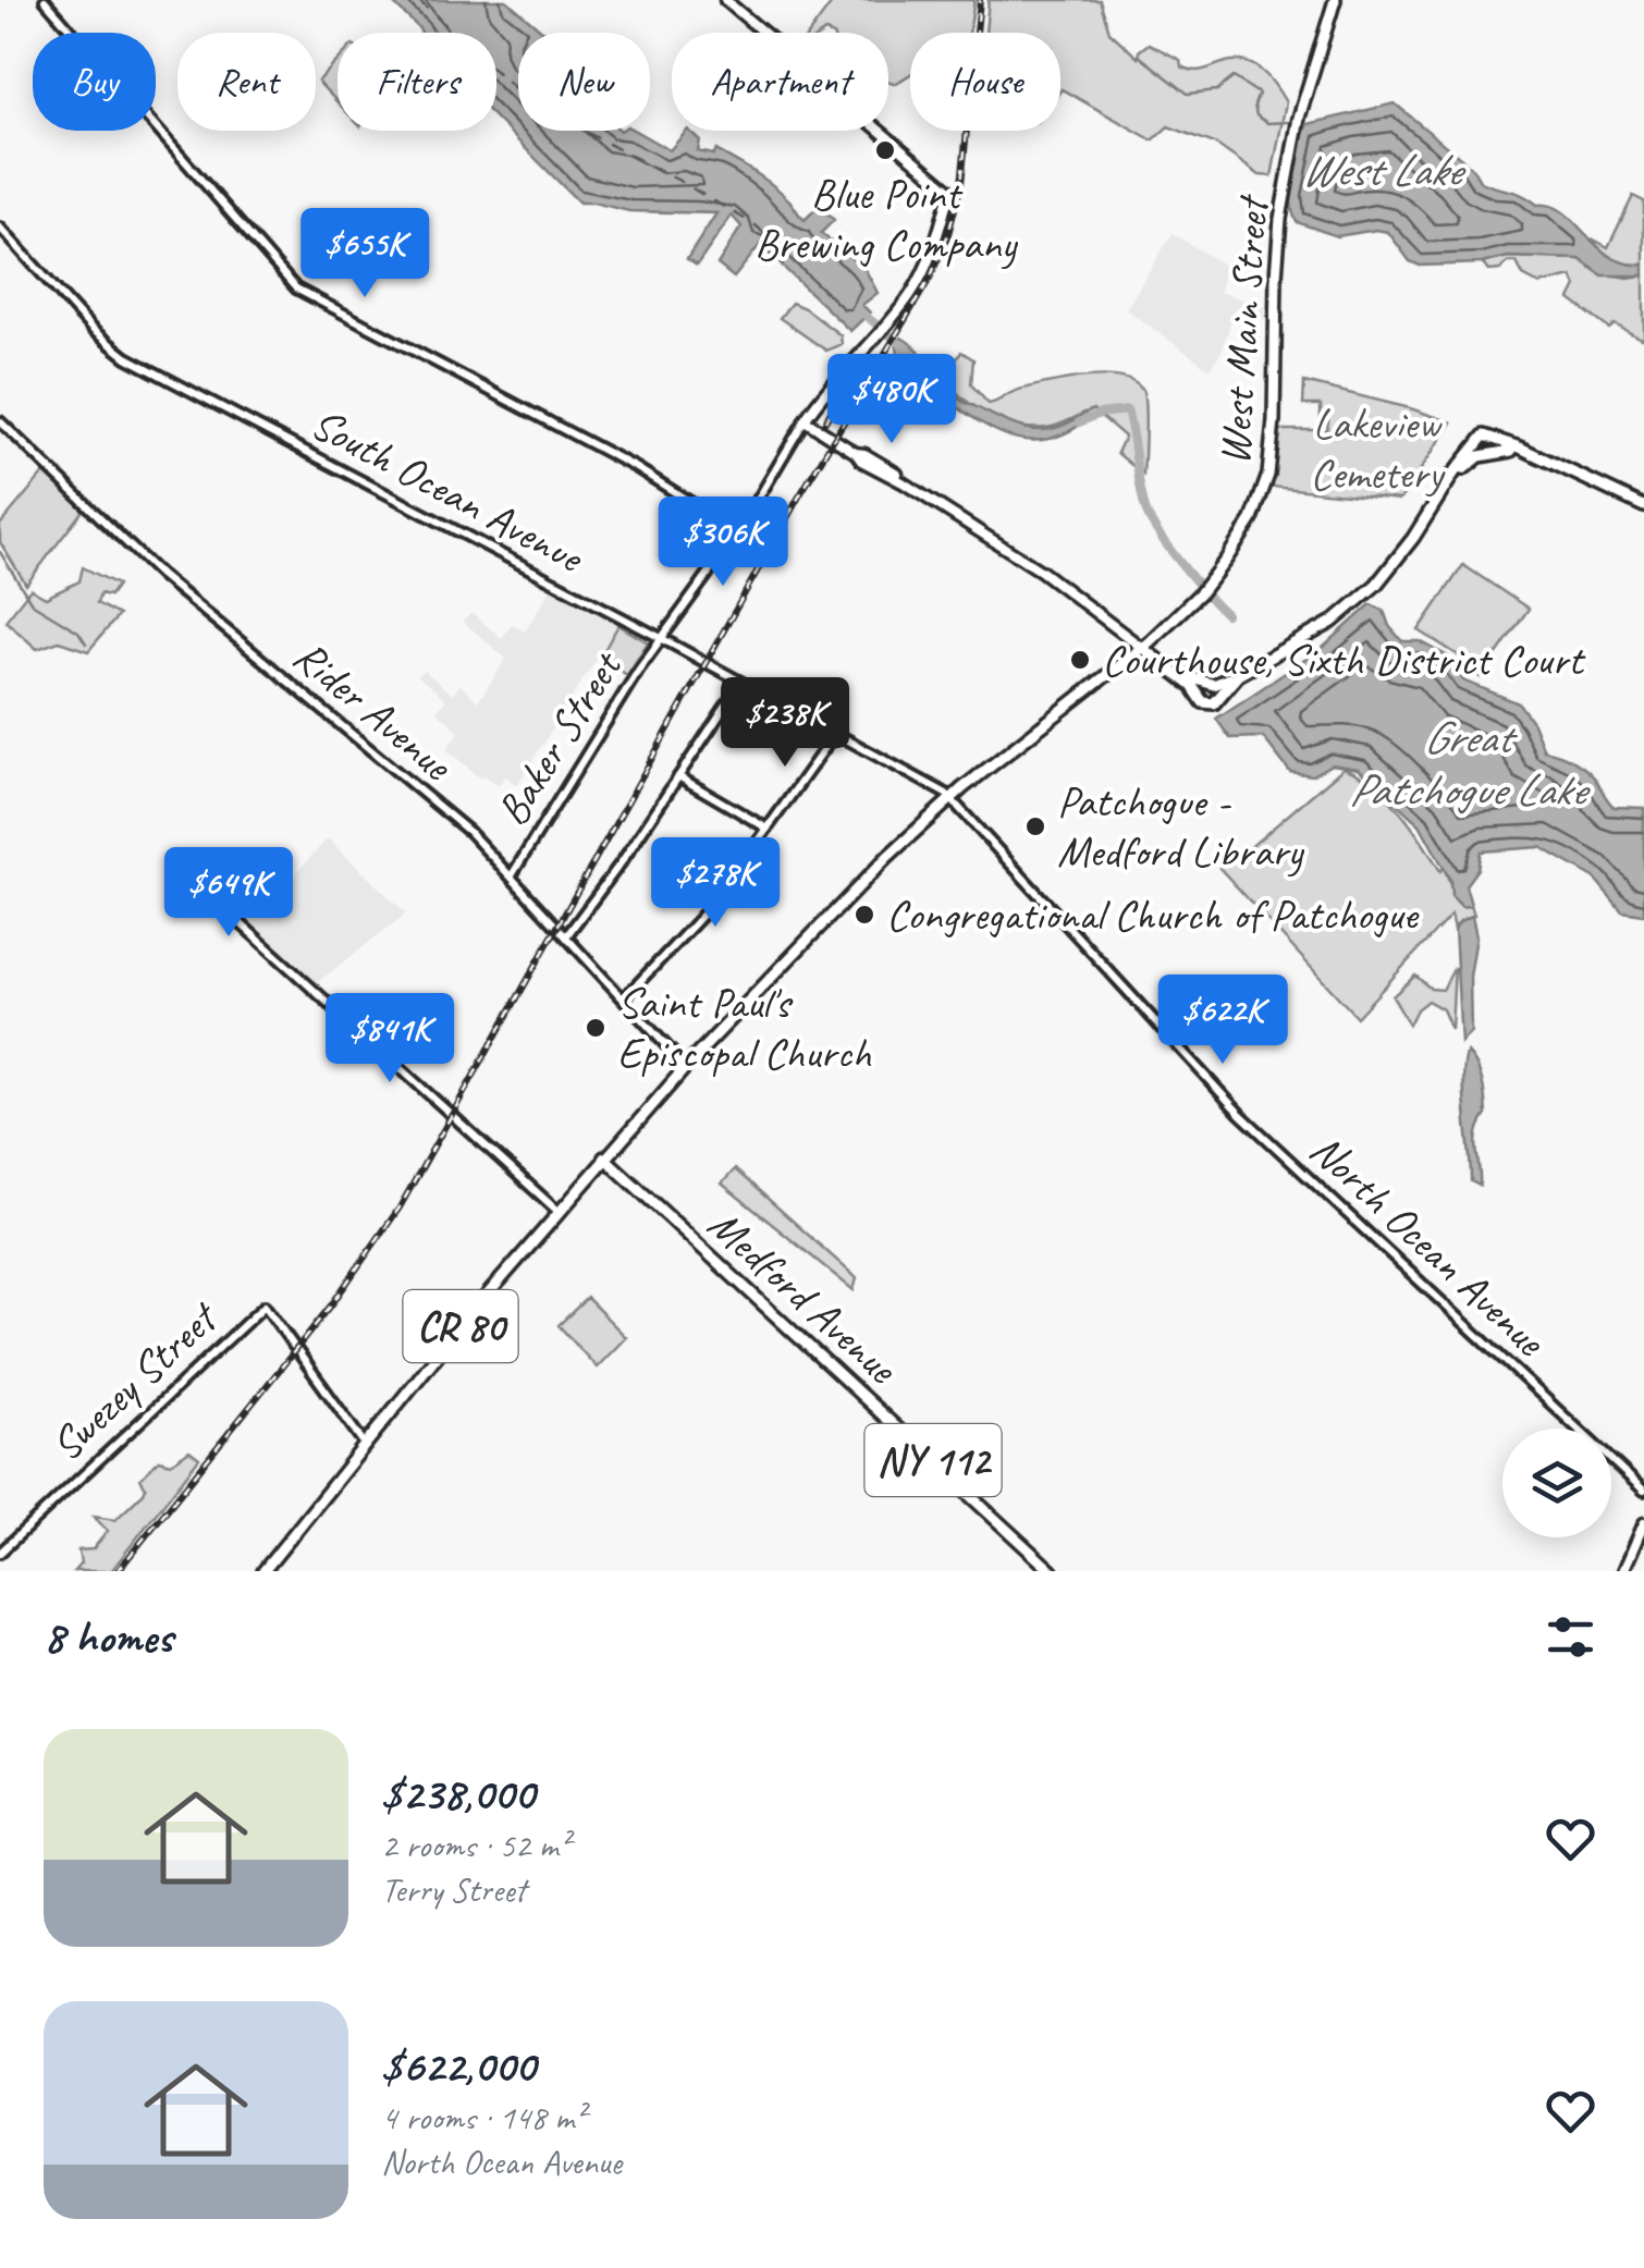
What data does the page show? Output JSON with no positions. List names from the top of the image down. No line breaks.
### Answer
{"streets":{"main road":["West Main Street","Medford Avenue","CR 80","NY 112"],"street":["South Ocean Avenue","Rider Avenue","Baker Street","North Ocean Avenue","Swezey Street"]},"crossings":[["West Main Street","South Ocean Avenue"],["West Main Street","Rider Avenue"],["West Main Street","North Ocean Avenue"],["West Main Street","Medford Avenue"],["West Main Street","CR 80"],["South Ocean Avenue","Baker Street"],["South Ocean Avenue","North Ocean Avenue"],["Rider Avenue","Baker Street"],["CR 80","Swezey Street"]],"water":["West Lake","Great Patchogue Lake"],"parks":["Lakeview Cemetery"],"places":["Blue Point Brewing Company","Courthouse, Sixth District Court","Patchogue - Medford Library","Congregational Church of Patchogue","Saint Paul's Episcopal Church"],"page":{"chip":["Buy","Rent","Filters","New","Apartment","House"],"price":["$655K","$480K","$306K","$238K","$278K","$649K","$622K","$841K"],"heading":"8 homes","list":[{"name":"$238,000","note":"2 rooms · 52 m² · Terry Street"},{"name":"$622,000","note":"4 rooms · 148 m² · North Ocean Avenue"}]}}
